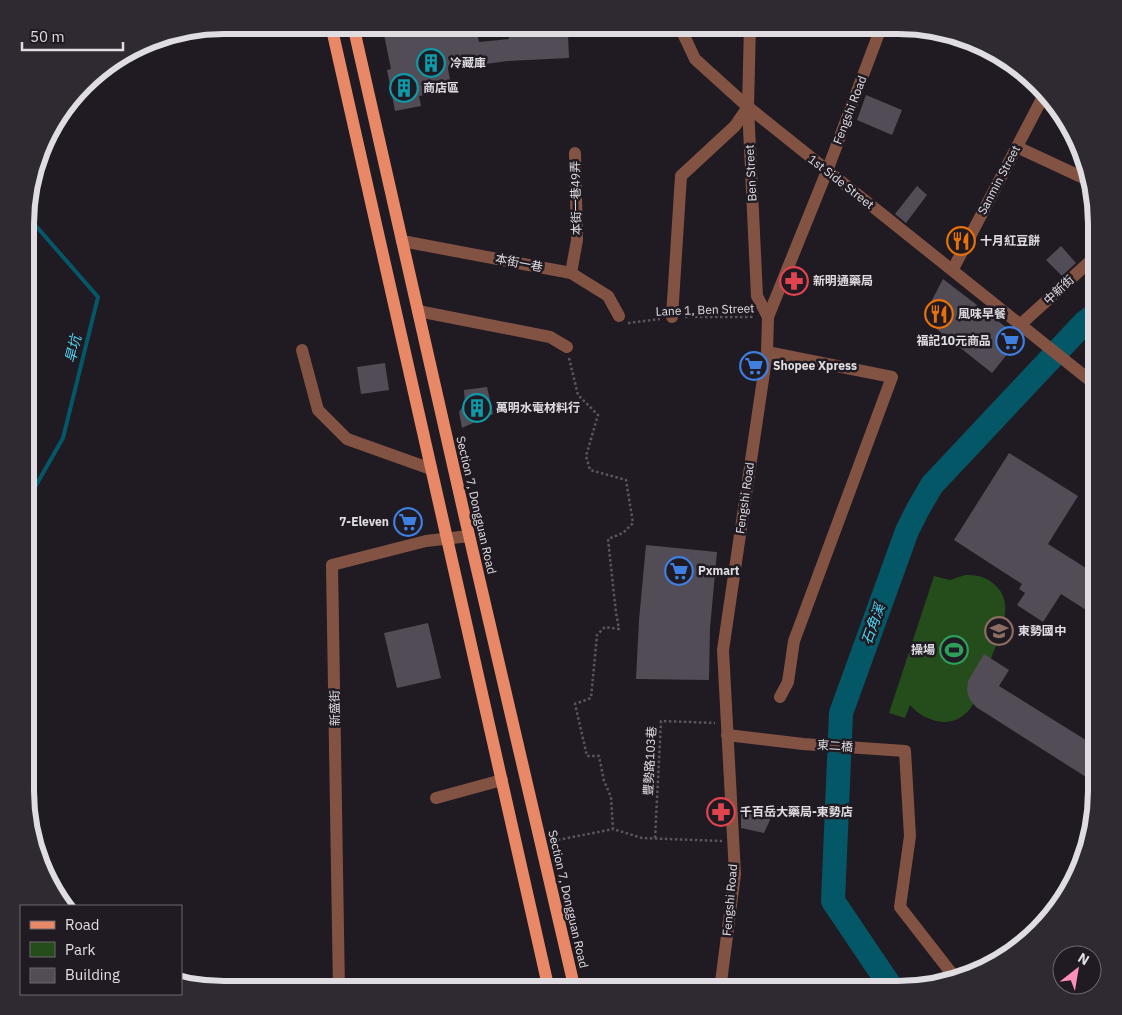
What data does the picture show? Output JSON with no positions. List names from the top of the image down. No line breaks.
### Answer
{"streets":{"main road":["Section 7, Dongguan Road"],"street":["Fengshi Road","Ben Street","Sanmin Street","1st Side Street","本街一巷49弄","本街一巷","中新街","新盛街","東二橋"],"path":["Lane 1, Ben Street","豐勢路103巷"]},"crossings":[["Fengshi Road","Ben Street"],["Fengshi Road","1st Side Street"],["Fengshi Road","Lane 1, Ben Street"],["Fengshi Road","東二橋"],["Fengshi Road","豐勢路103巷"],["Ben Street","1st Side Street"],["Ben Street","Lane 1, Ben Street"],["Sanmin Street","1st Side Street"],["1st Side Street","中新街"],["本街一巷49弄","本街一巷"],["本街一巷","Lane 1, Ben Street"],["本街一巷","Section 7, Dongguan Road"],["Section 7, Dongguan Road","新盛街"],["東二橋","豐勢路103巷"]],"water":["旱坑","石角溪"],"places":{"building":["冷藏庫","商店區","萬明水電材料行"],"restaurant":["十月紅豆餅","風味早餐"],"pharmacy":["新明通藥局","千百岳大藥局-東勢店"],"supermarket":["福記10元商品","Shopee Xpress","7-Eleven","Pxmart"],"school or university":["東勢國中"],"sports":["操場"]},"legend":["Road","Park","Building"],"scale_bar":"50 m","north":"top right"}
